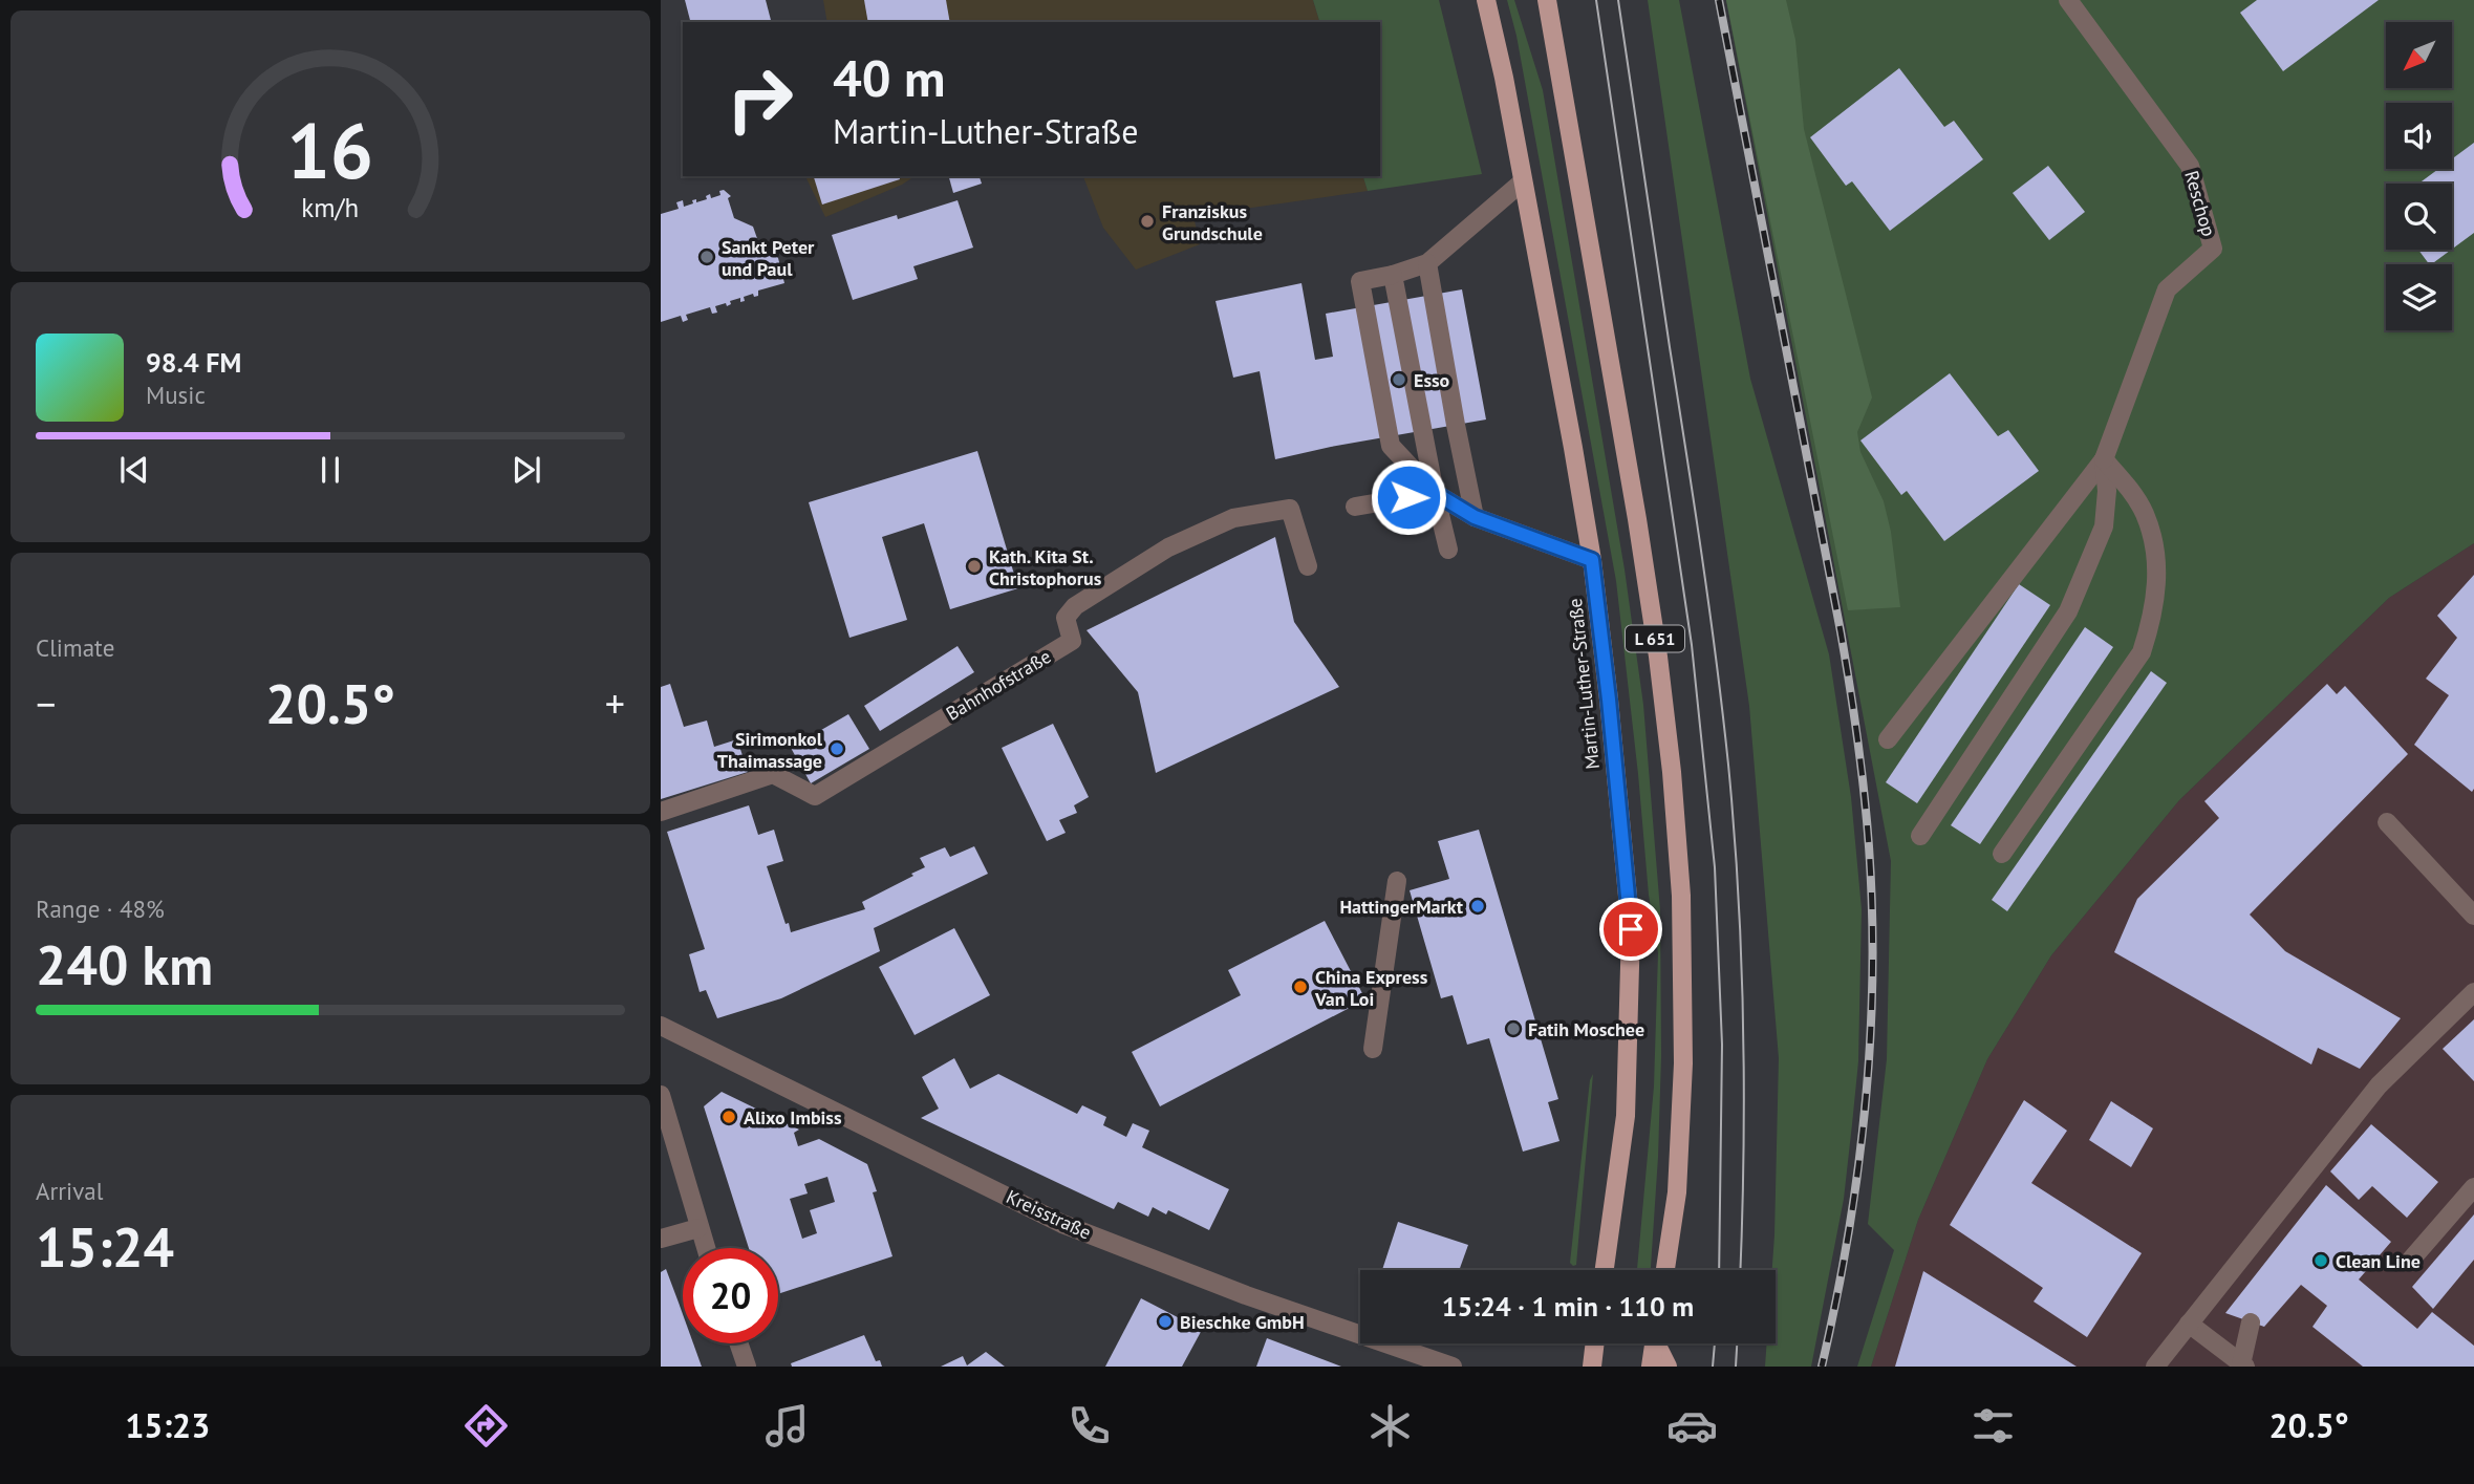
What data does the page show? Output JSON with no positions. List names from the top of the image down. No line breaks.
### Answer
{"streets":{"main road":["L 651","Martin-Luther-Straße"],"street":["Reschop","Bahnhofstraße","Kreisstraße"]},"places":["Franziskus Grundschule","Sankt Peter und Paul","Esso","Kath. Kita St. Christophorus","Sirimonkol Thaimassage","HattingerMarkt","China Express Van Loi","Fatih Moschee","Alixo Imbiss","Clean Line","Bieschke GmbH"],"north":"bottom left","page":{"turn":["40 m","Martin-Luther-Straße"],"song":["98.4 FM","Music"],"tile":["Climate",["Range · 48%","240 km"],["Arrival","15:24"]],"heat":["−","20.5°","+"],"limit":"20","trip":"15:24 · 1 min · 110 m","tabs":["15:23","20.5°"],"gauge":["16","km/h"]}}
